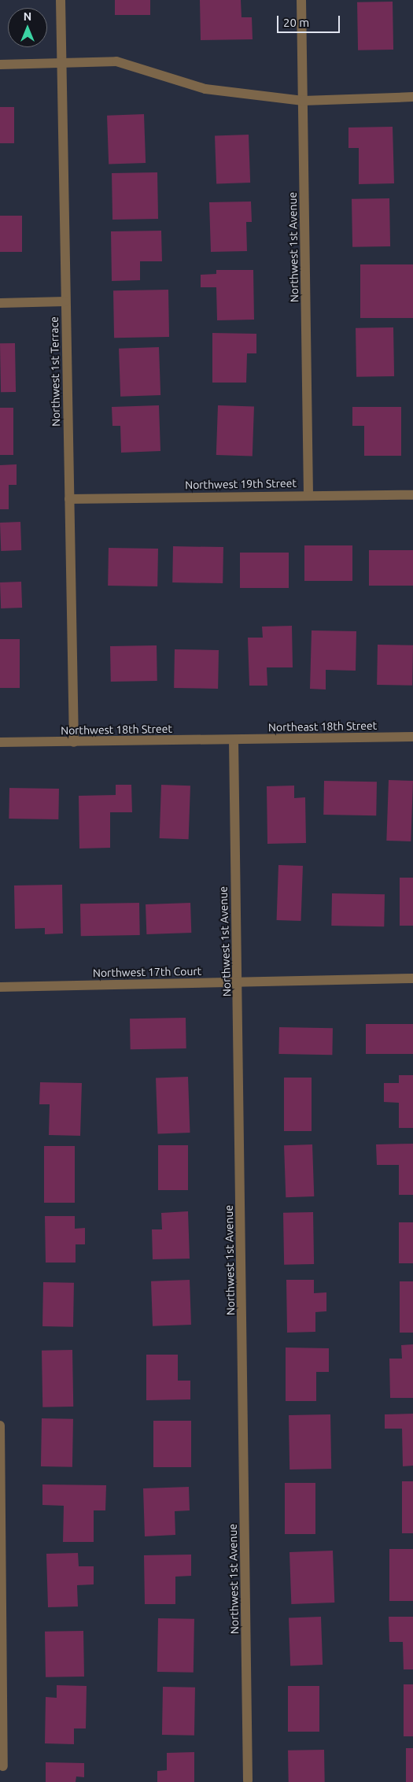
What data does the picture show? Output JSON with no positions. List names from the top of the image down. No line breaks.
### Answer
{"streets":{"street":["Northwest 1st Avenue","Northwest 1st Terrace","Northwest 19th Street","Northeast 18th Street","Northwest 18th Street","Northwest 17th Court"]},"crossings":[["Northwest 1st Avenue","Northwest 19th Street"],["Northwest 1st Avenue","Northeast 18th Street"],["Northwest 1st Avenue","Northwest 18th Street"],["Northwest 1st Avenue","Northwest 17th Court"],["Northwest 1st Terrace","Northwest 19th Street"],["Northwest 1st Terrace","Northwest 18th Street"],["Northeast 18th Street","Northwest 18th Street"]],"scale_bar":"20 m","north":"top"}
